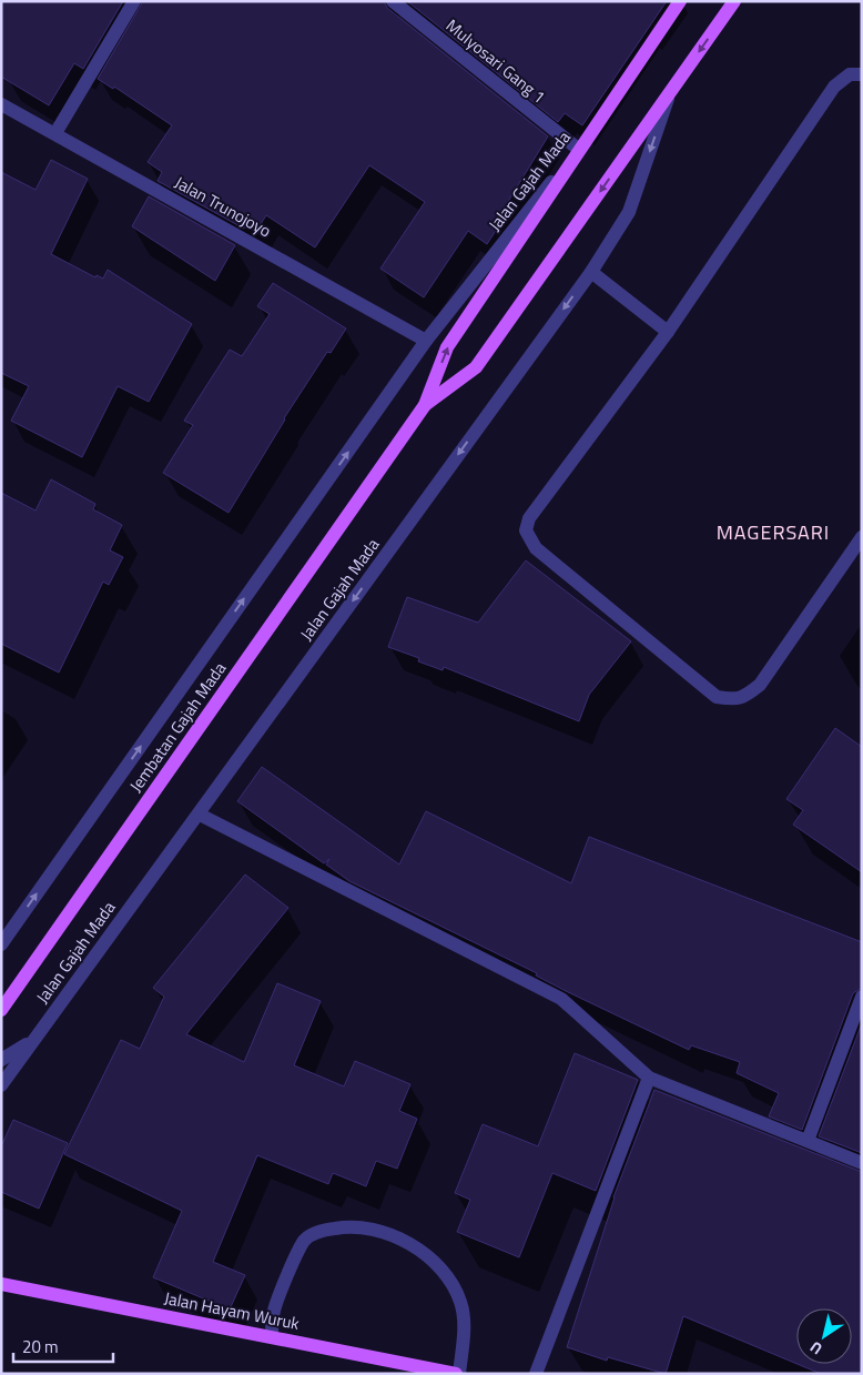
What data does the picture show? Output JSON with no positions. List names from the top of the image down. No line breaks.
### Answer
{"streets":{"main road":["Jalan Gajah Mada","Jembatan Gajah Mada","Jalan Hayam Wuruk"],"street":["Mulyosari Gang 1","Jalan Trunojoyo"]},"crossings":[["Mulyosari Gang 1","Jalan Gajah Mada"],["Jalan Gajah Mada","Jalan Trunojoyo"],["Jalan Gajah Mada","Jembatan Gajah Mada"]],"districts":["MAGERSARI"],"scale_bar":"20 m","north":"bottom left"}
